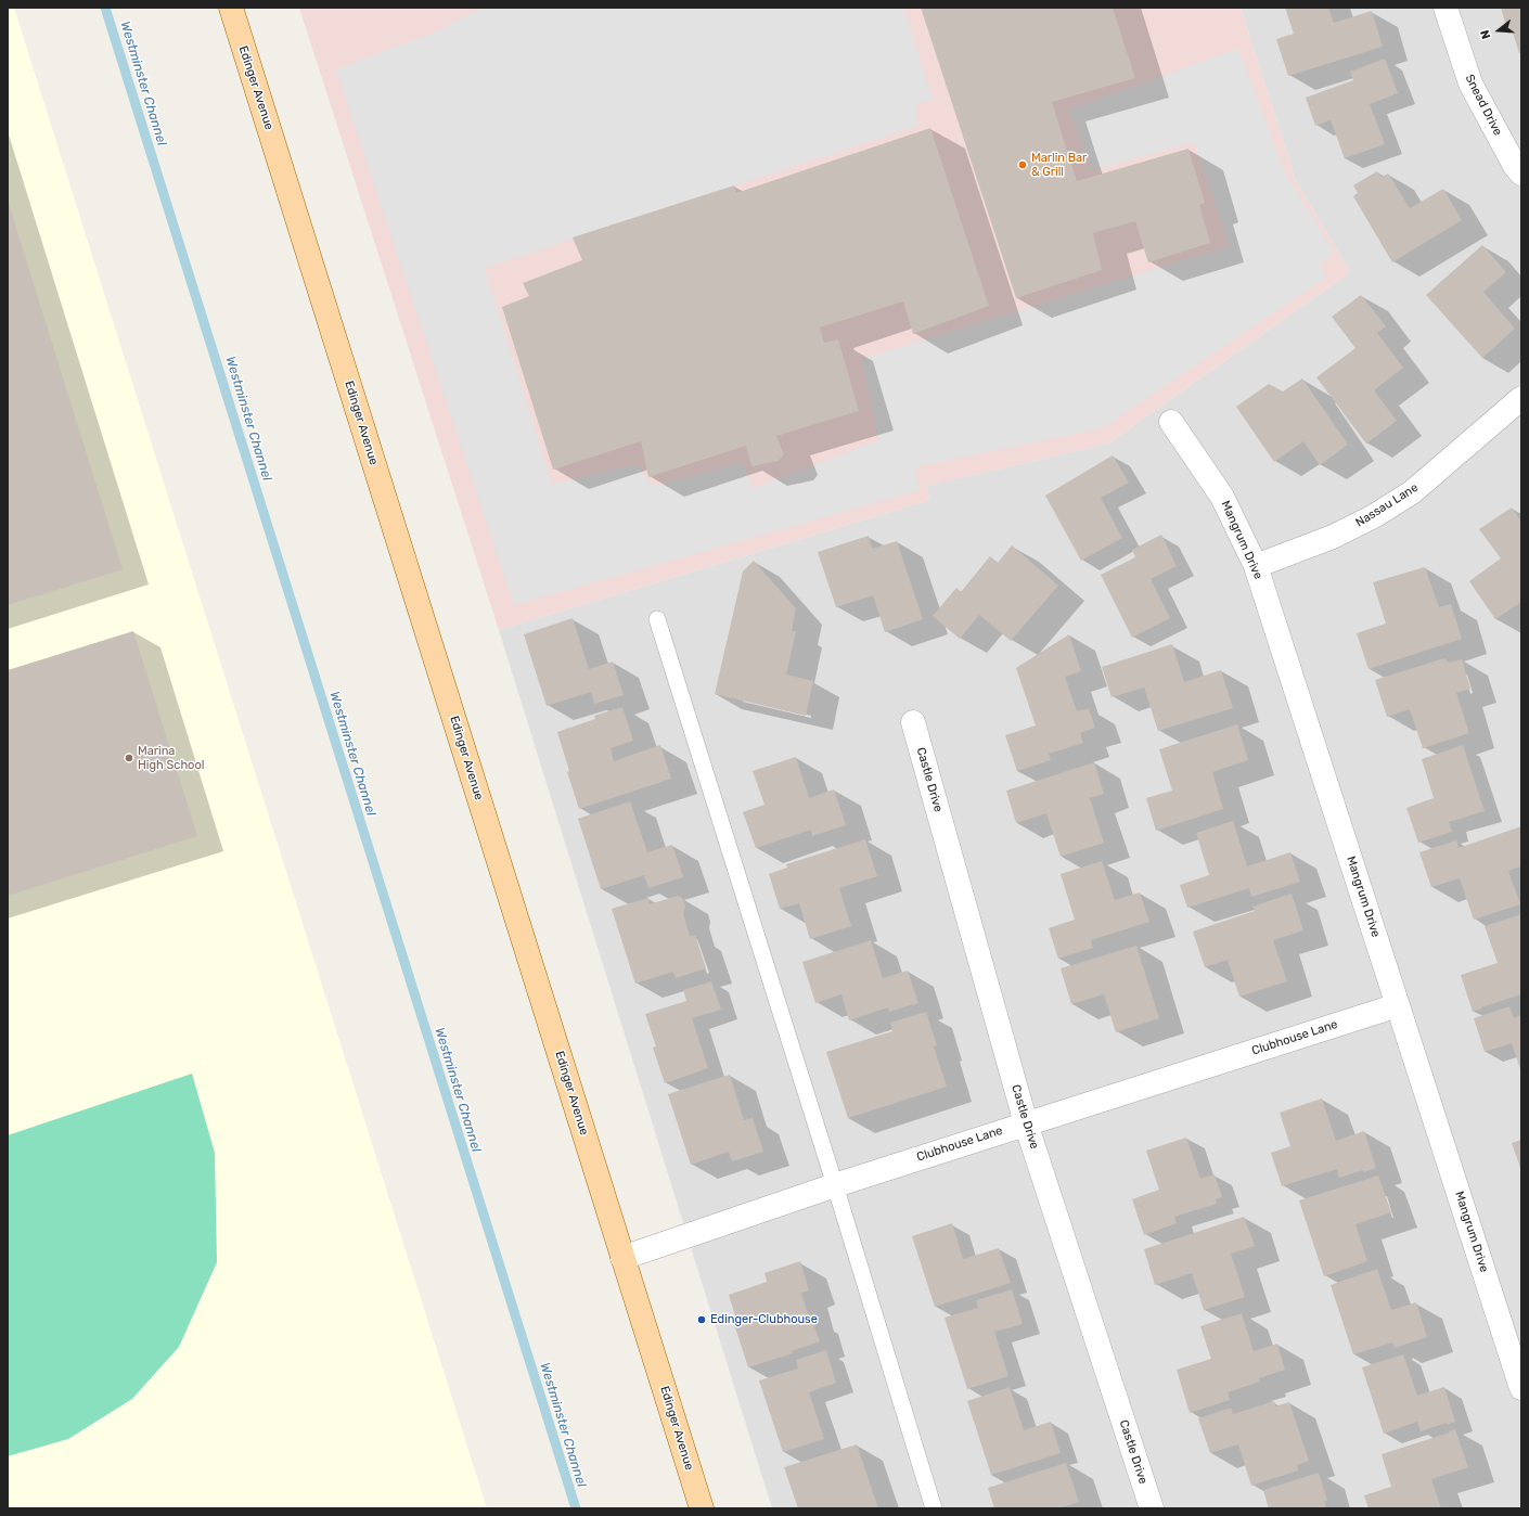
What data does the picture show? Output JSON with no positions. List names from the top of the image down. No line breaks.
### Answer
{"streets":{"main road":["Edinger Avenue"],"street":["Snead Drive","Nassau Lane","Mangrum Drive","Castle Drive","Clubhouse Lane"]},"crossings":[["Edinger Avenue","Clubhouse Lane"],["Nassau Lane","Mangrum Drive"],["Mangrum Drive","Clubhouse Lane"],["Castle Drive","Clubhouse Lane"]],"water":["Westminster Channel"],"places":["Marlin Bar & Grill","Marina High School","Edinger-Clubhouse"],"north":"left"}
